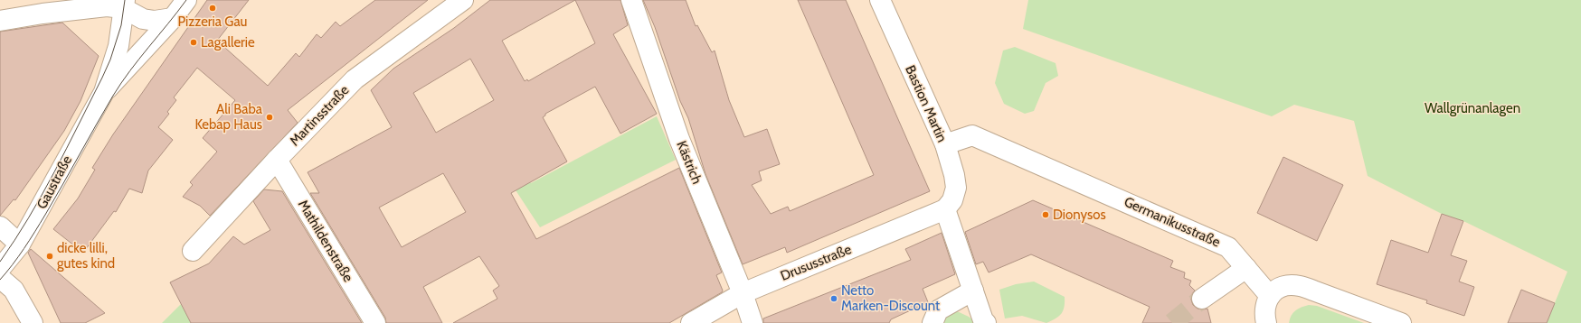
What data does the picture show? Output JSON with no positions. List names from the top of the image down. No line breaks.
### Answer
{"streets":{"street":["Bastion Martin","Martinsstraße","Kästrich","Gaustraße","Germanikusstraße","Mathildenstraße","Drususstraße"]},"crossings":[["Bastion Martin","Germanikusstraße"],["Bastion Martin","Drususstraße"],["Martinsstraße","Mathildenstraße"],["Kästrich","Drususstraße"]],"parks":["Wallgrünanlagen"],"places":["Pizzeria Gau","Lagallerie","Ali Baba Kebap Haus","Dionysos","dicke lilli, gutes kind","Netto Marken-Discount"]}
